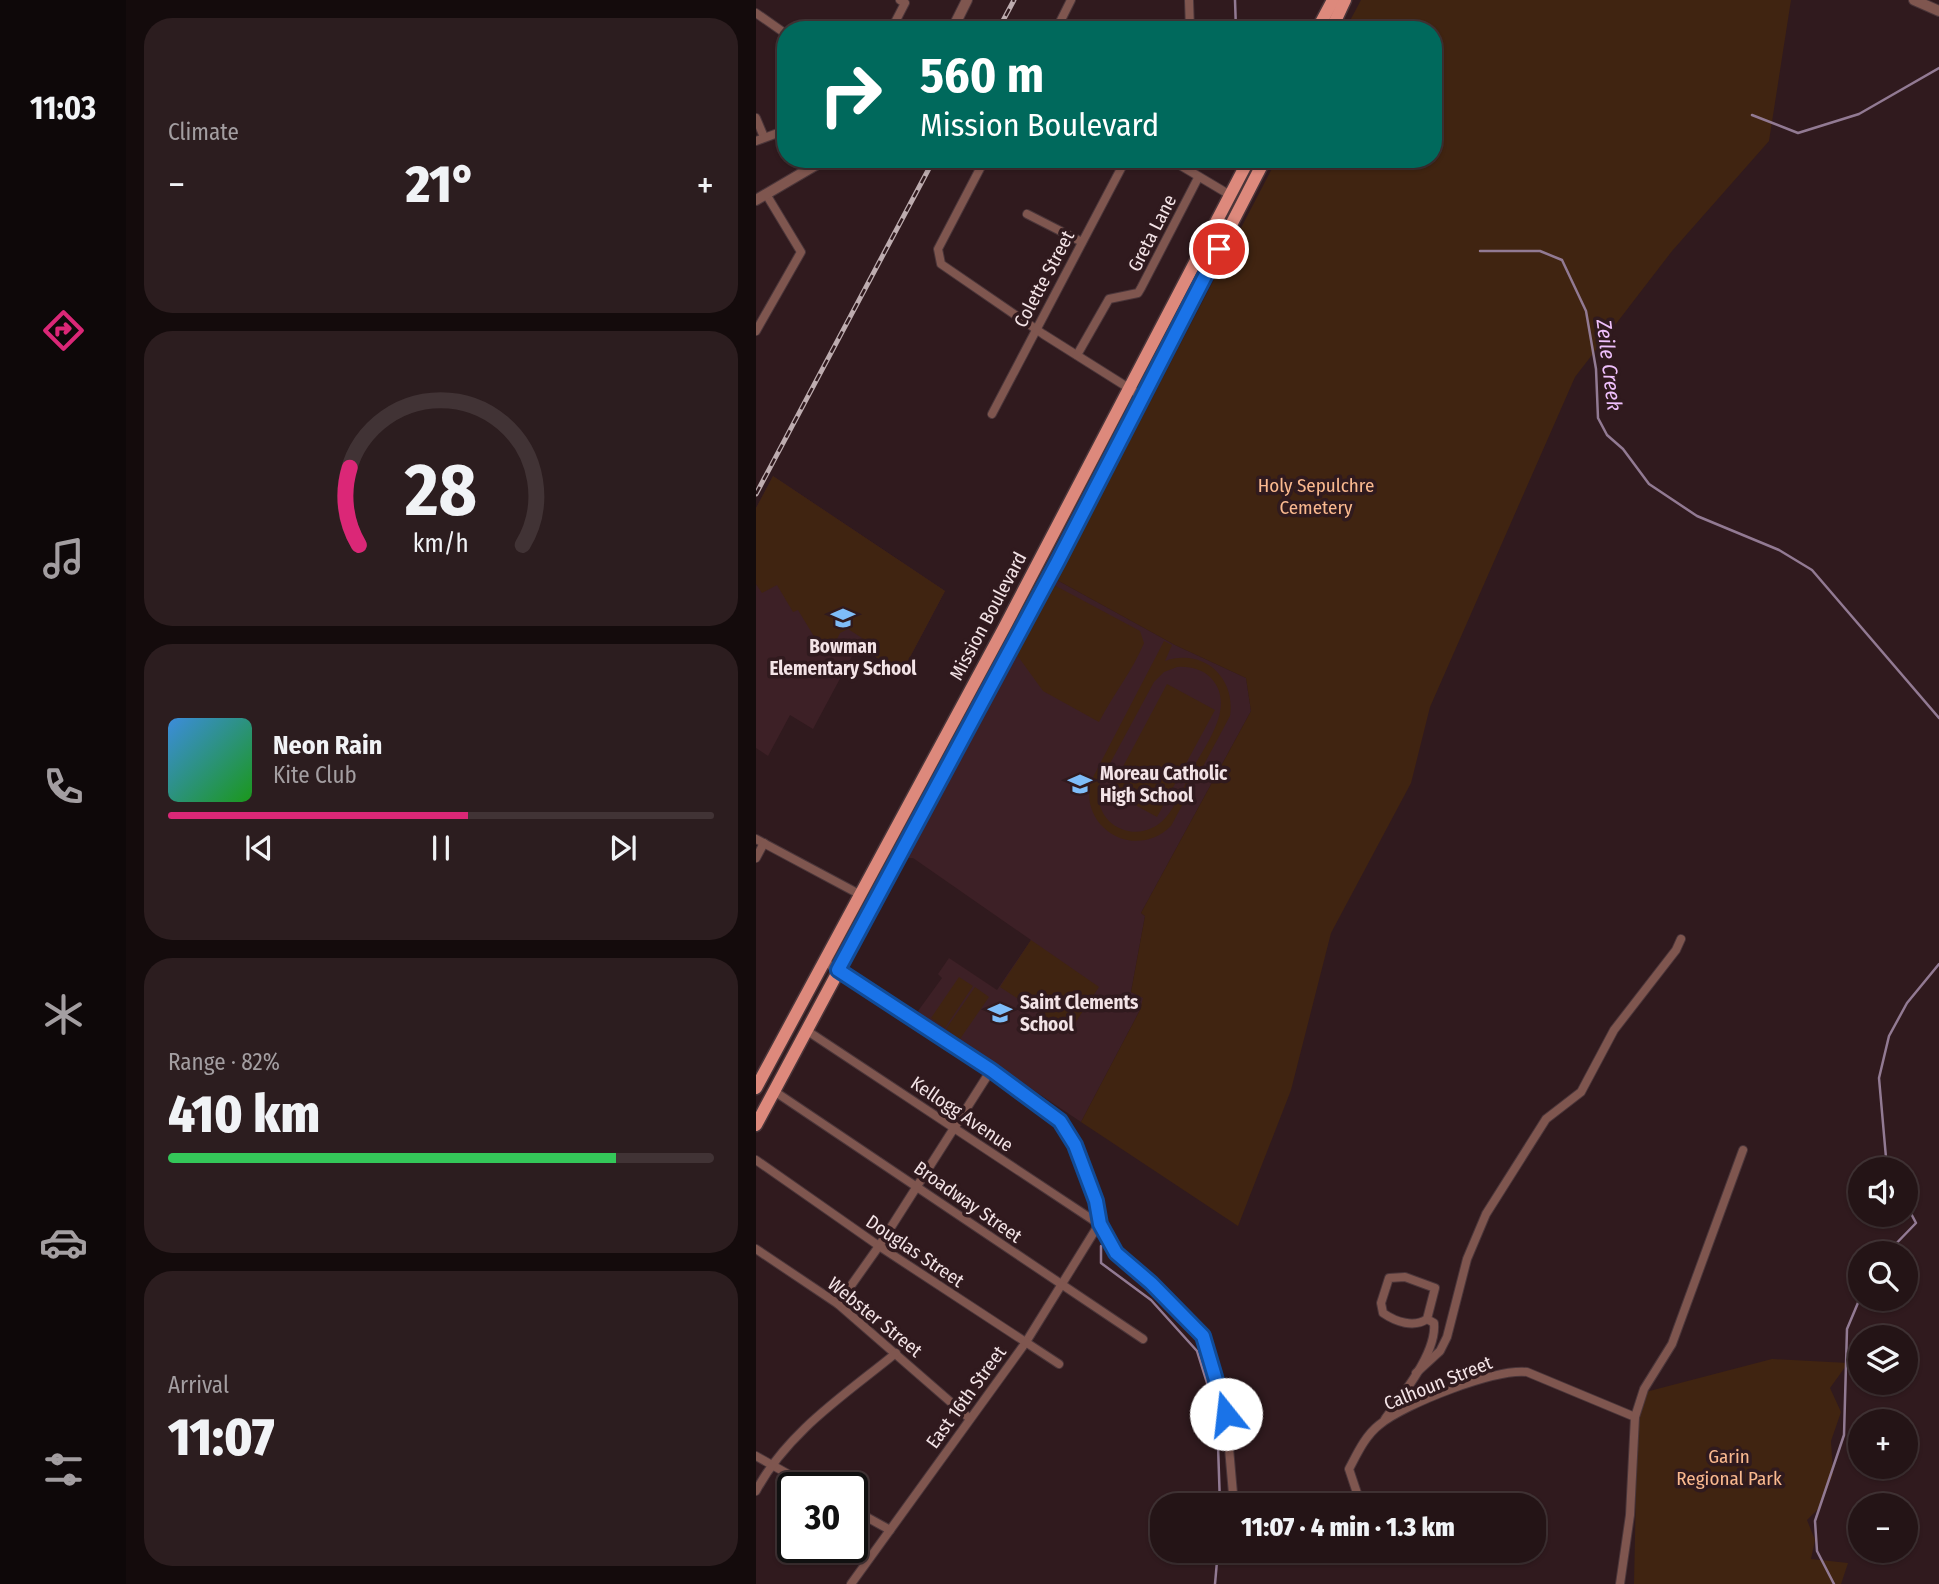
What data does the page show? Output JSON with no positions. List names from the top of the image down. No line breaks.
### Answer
{"streets":{"main road":["Mission Boulevard"],"street":["Greta Lane","Colette Street","Kellogg Avenue","Broadway Street","Douglas Street","Webster Street","Calhoun Street","East 16th Street"]},"crossings":[["Greta Lane","Mission Boulevard"],["Mission Boulevard","Kellogg Avenue"],["Mission Boulevard","Broadway Street"],["Kellogg Avenue","East 16th Street"],["Broadway Street","East 16th Street"],["Douglas Street","East 16th Street"],["Webster Street","East 16th Street"]],"water":["Zeile Creek"],"parks":["Holy Sepulchre Cemetery","Garin Regional Park"],"places":{"school or university":["Bowman Elementary School","Moreau Catholic High School","Saint Clements School"]},"page":{"tabs":"11:03","tile":["Climate",["Range · 82%","410 km"],["Arrival","11:07"]],"turn":["560 m","Mission Boulevard"],"heat":["−","21°","+"],"song":["Neon Rain","Kite Club"],"map_buttons":["+","−"],"limit":"30","trip":"11:07 · 4 min · 1.3 km","gauge":["28","km/h"]}}
